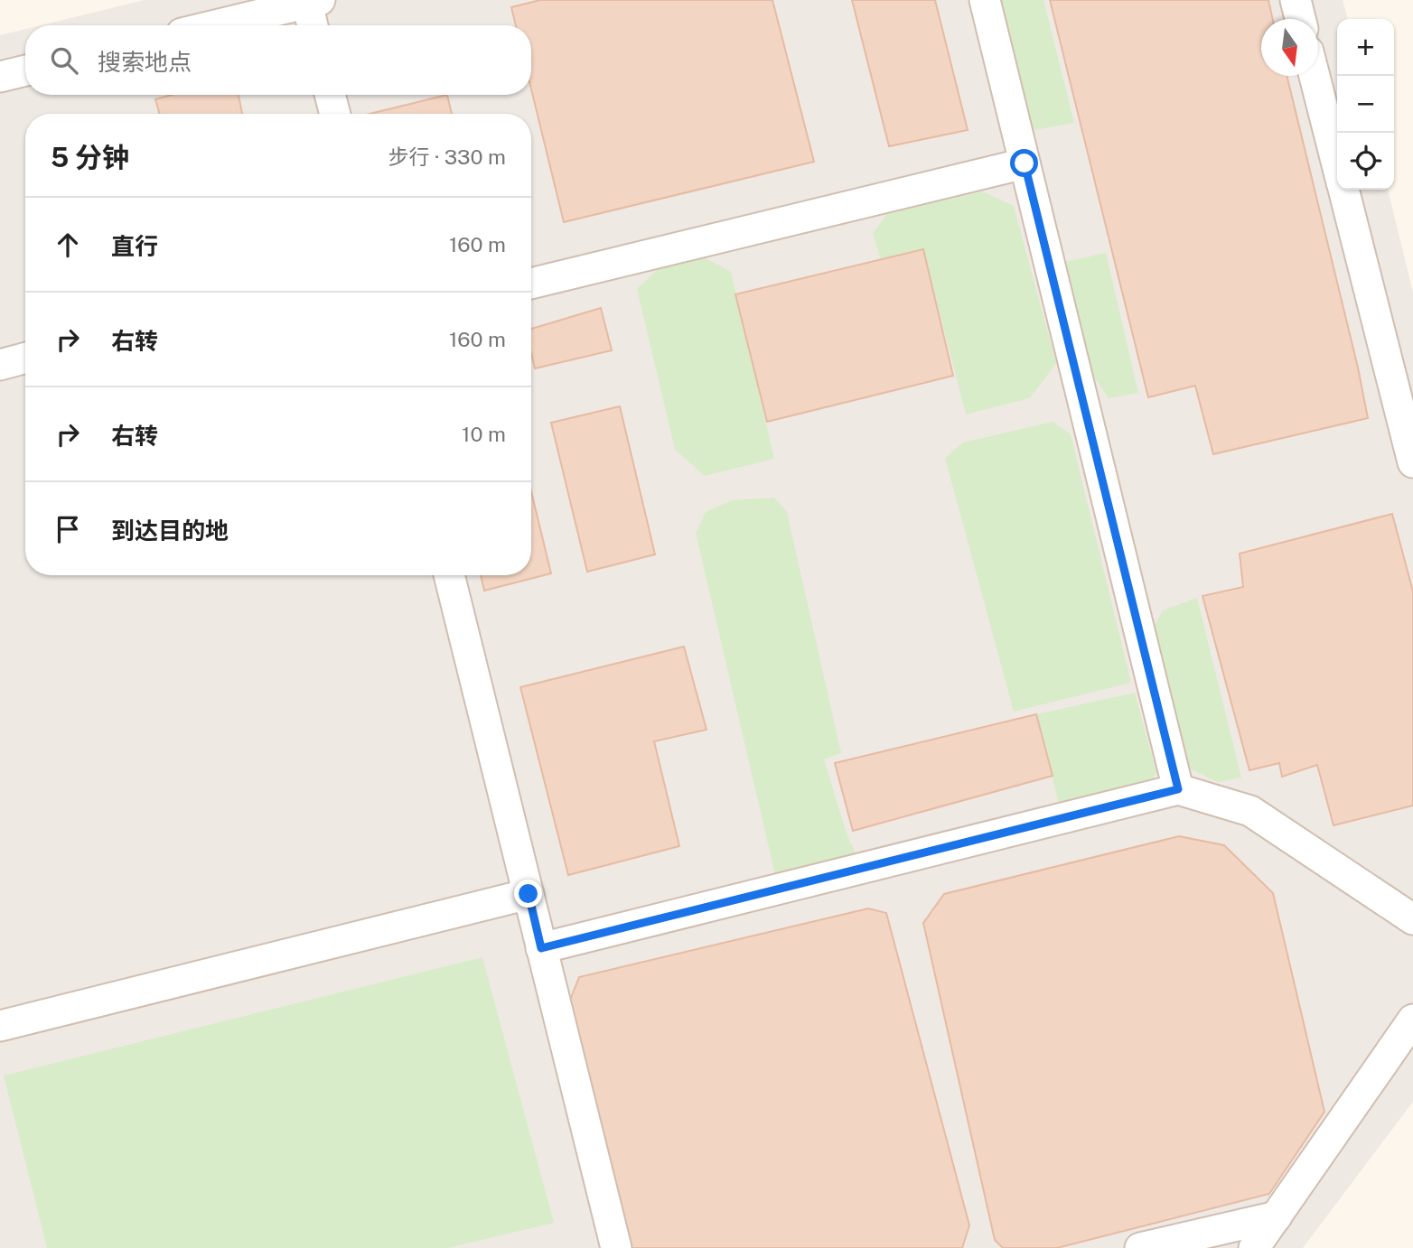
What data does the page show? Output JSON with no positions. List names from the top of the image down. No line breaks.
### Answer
{"north":"bottom","page":{"map_buttons":["+","−"],"search":"搜索地点","heading":["5 分钟","步行 · 330 m"],"list":[["直行","160 m"],["右转","160 m"],["右转","10 m"],"到达目的地"]}}
